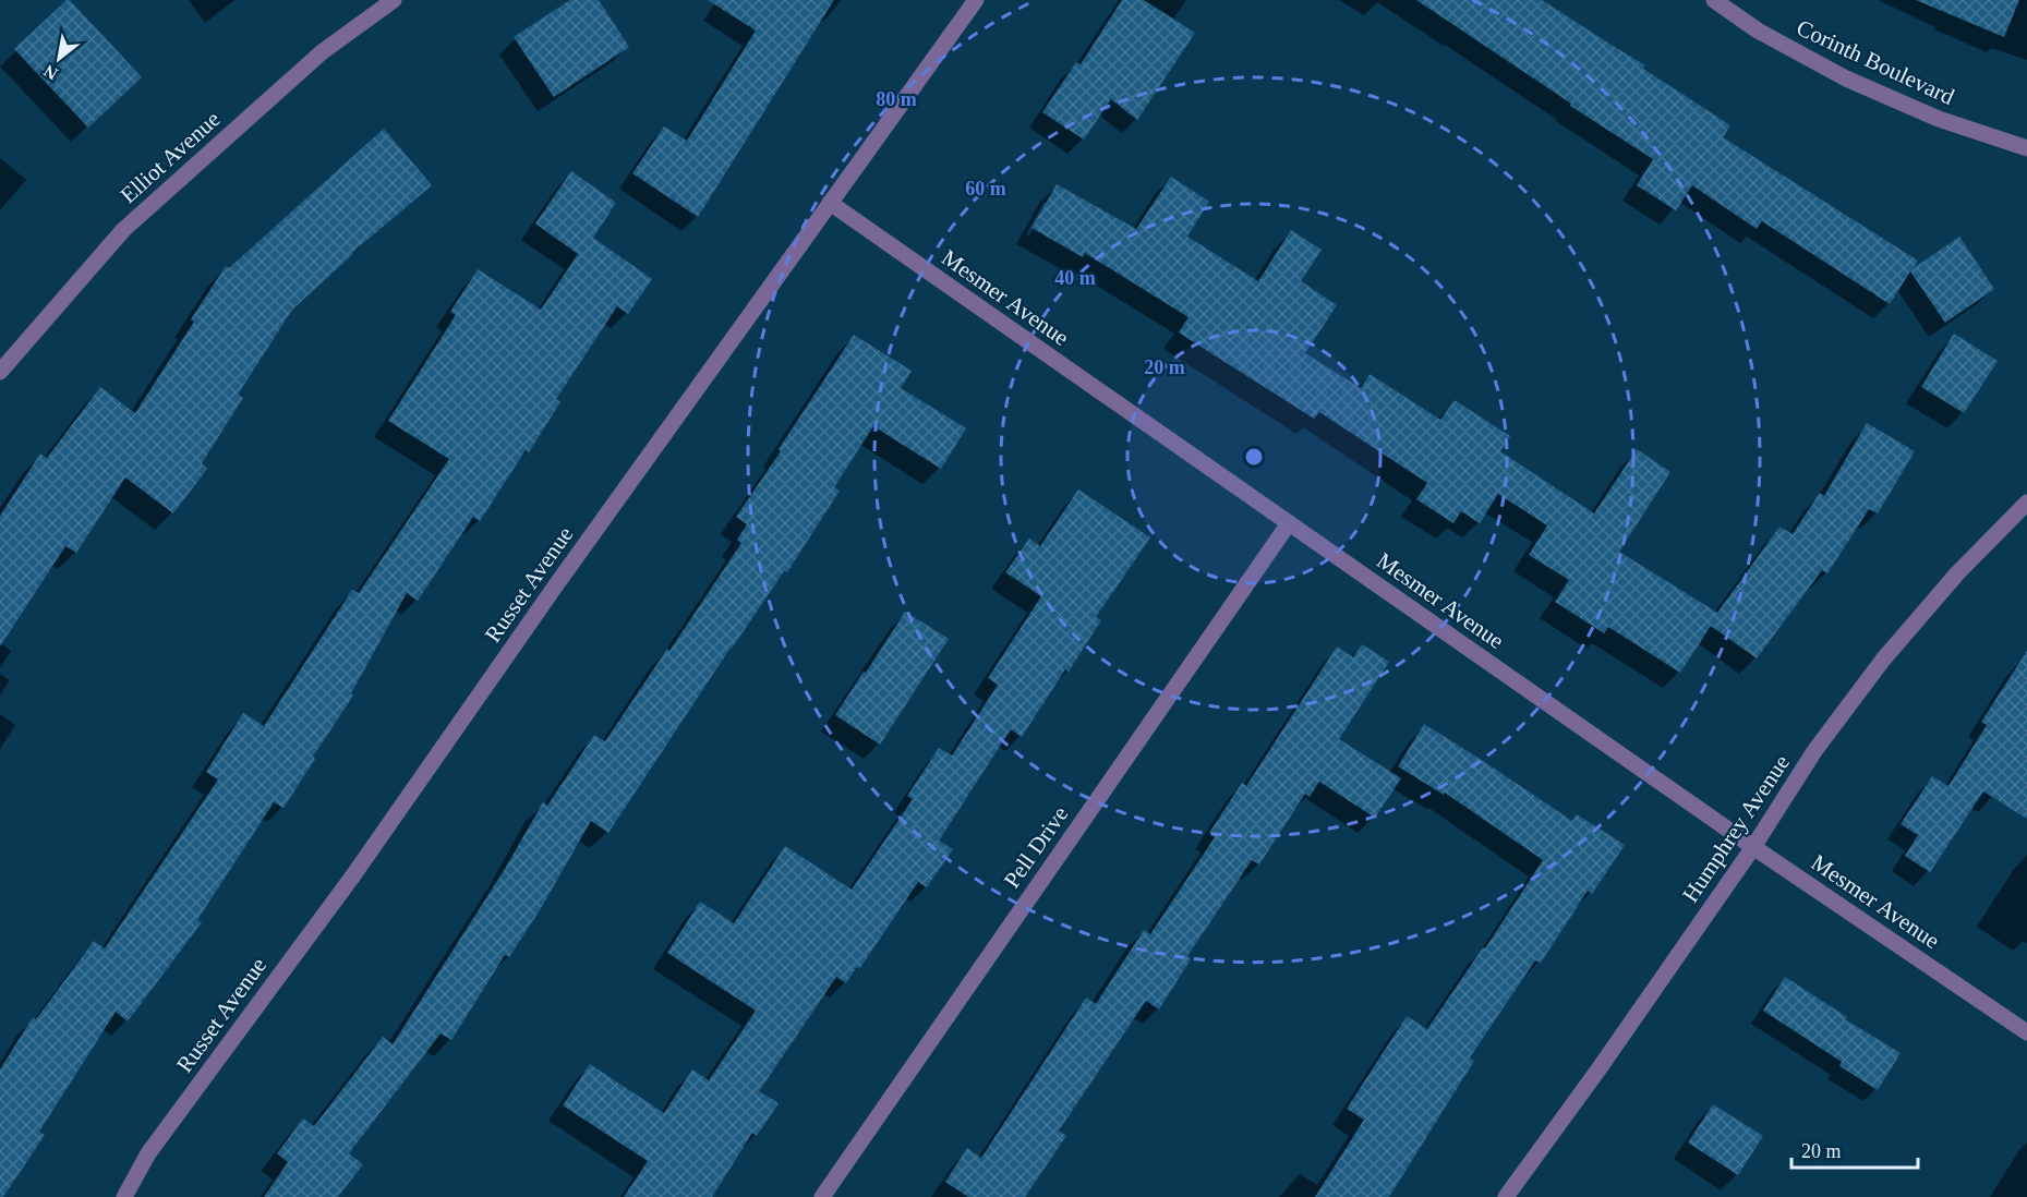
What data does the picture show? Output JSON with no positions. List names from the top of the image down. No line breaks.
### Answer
{"streets":{"street":["Corinth Boulevard","Elliot Avenue","Mesmer Avenue","Russet Avenue","Humphrey Avenue","Pell Drive"]},"crossings":[["Mesmer Avenue","Russet Avenue"],["Mesmer Avenue","Humphrey Avenue"],["Mesmer Avenue","Pell Drive"]],"scale_bar":"20 m","north":"bottom left","rings":["80 m","60 m","40 m","20 m"]}
